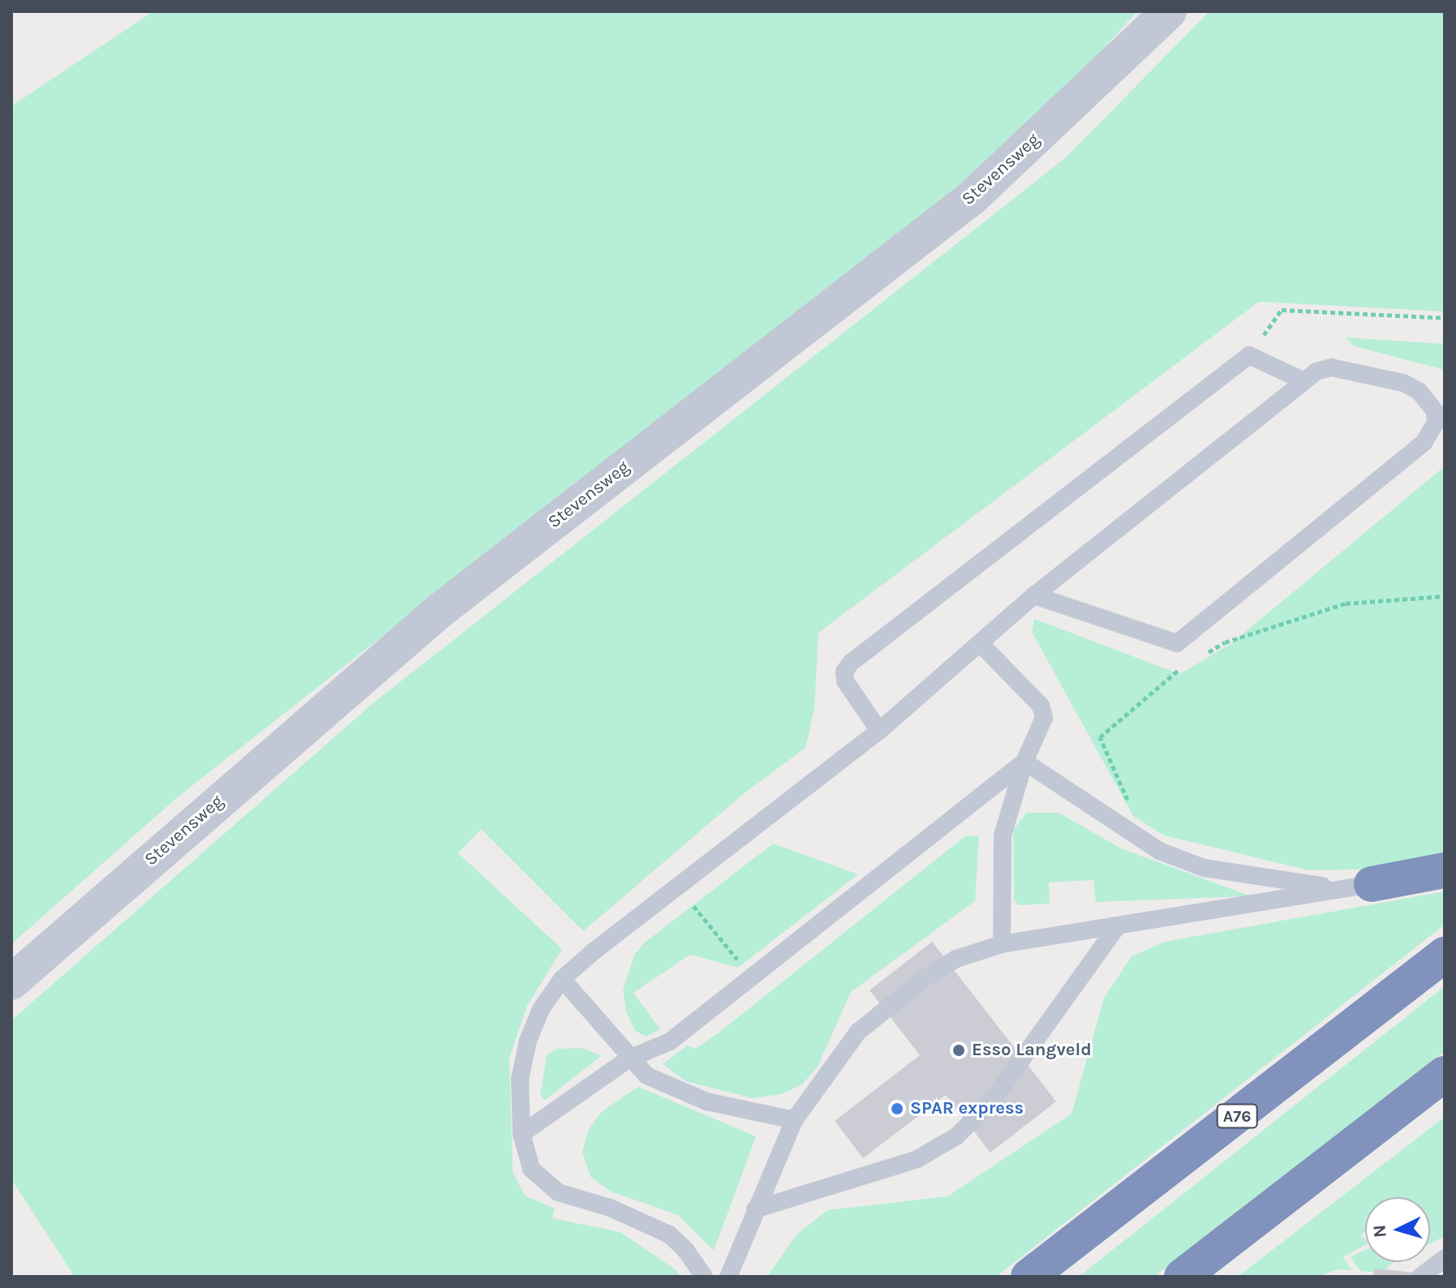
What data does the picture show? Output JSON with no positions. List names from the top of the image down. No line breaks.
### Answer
{"streets":{"highway":["A76"],"street":["Stevensweg"]},"places":["Esso Langveld","SPAR express"],"north":"left"}
